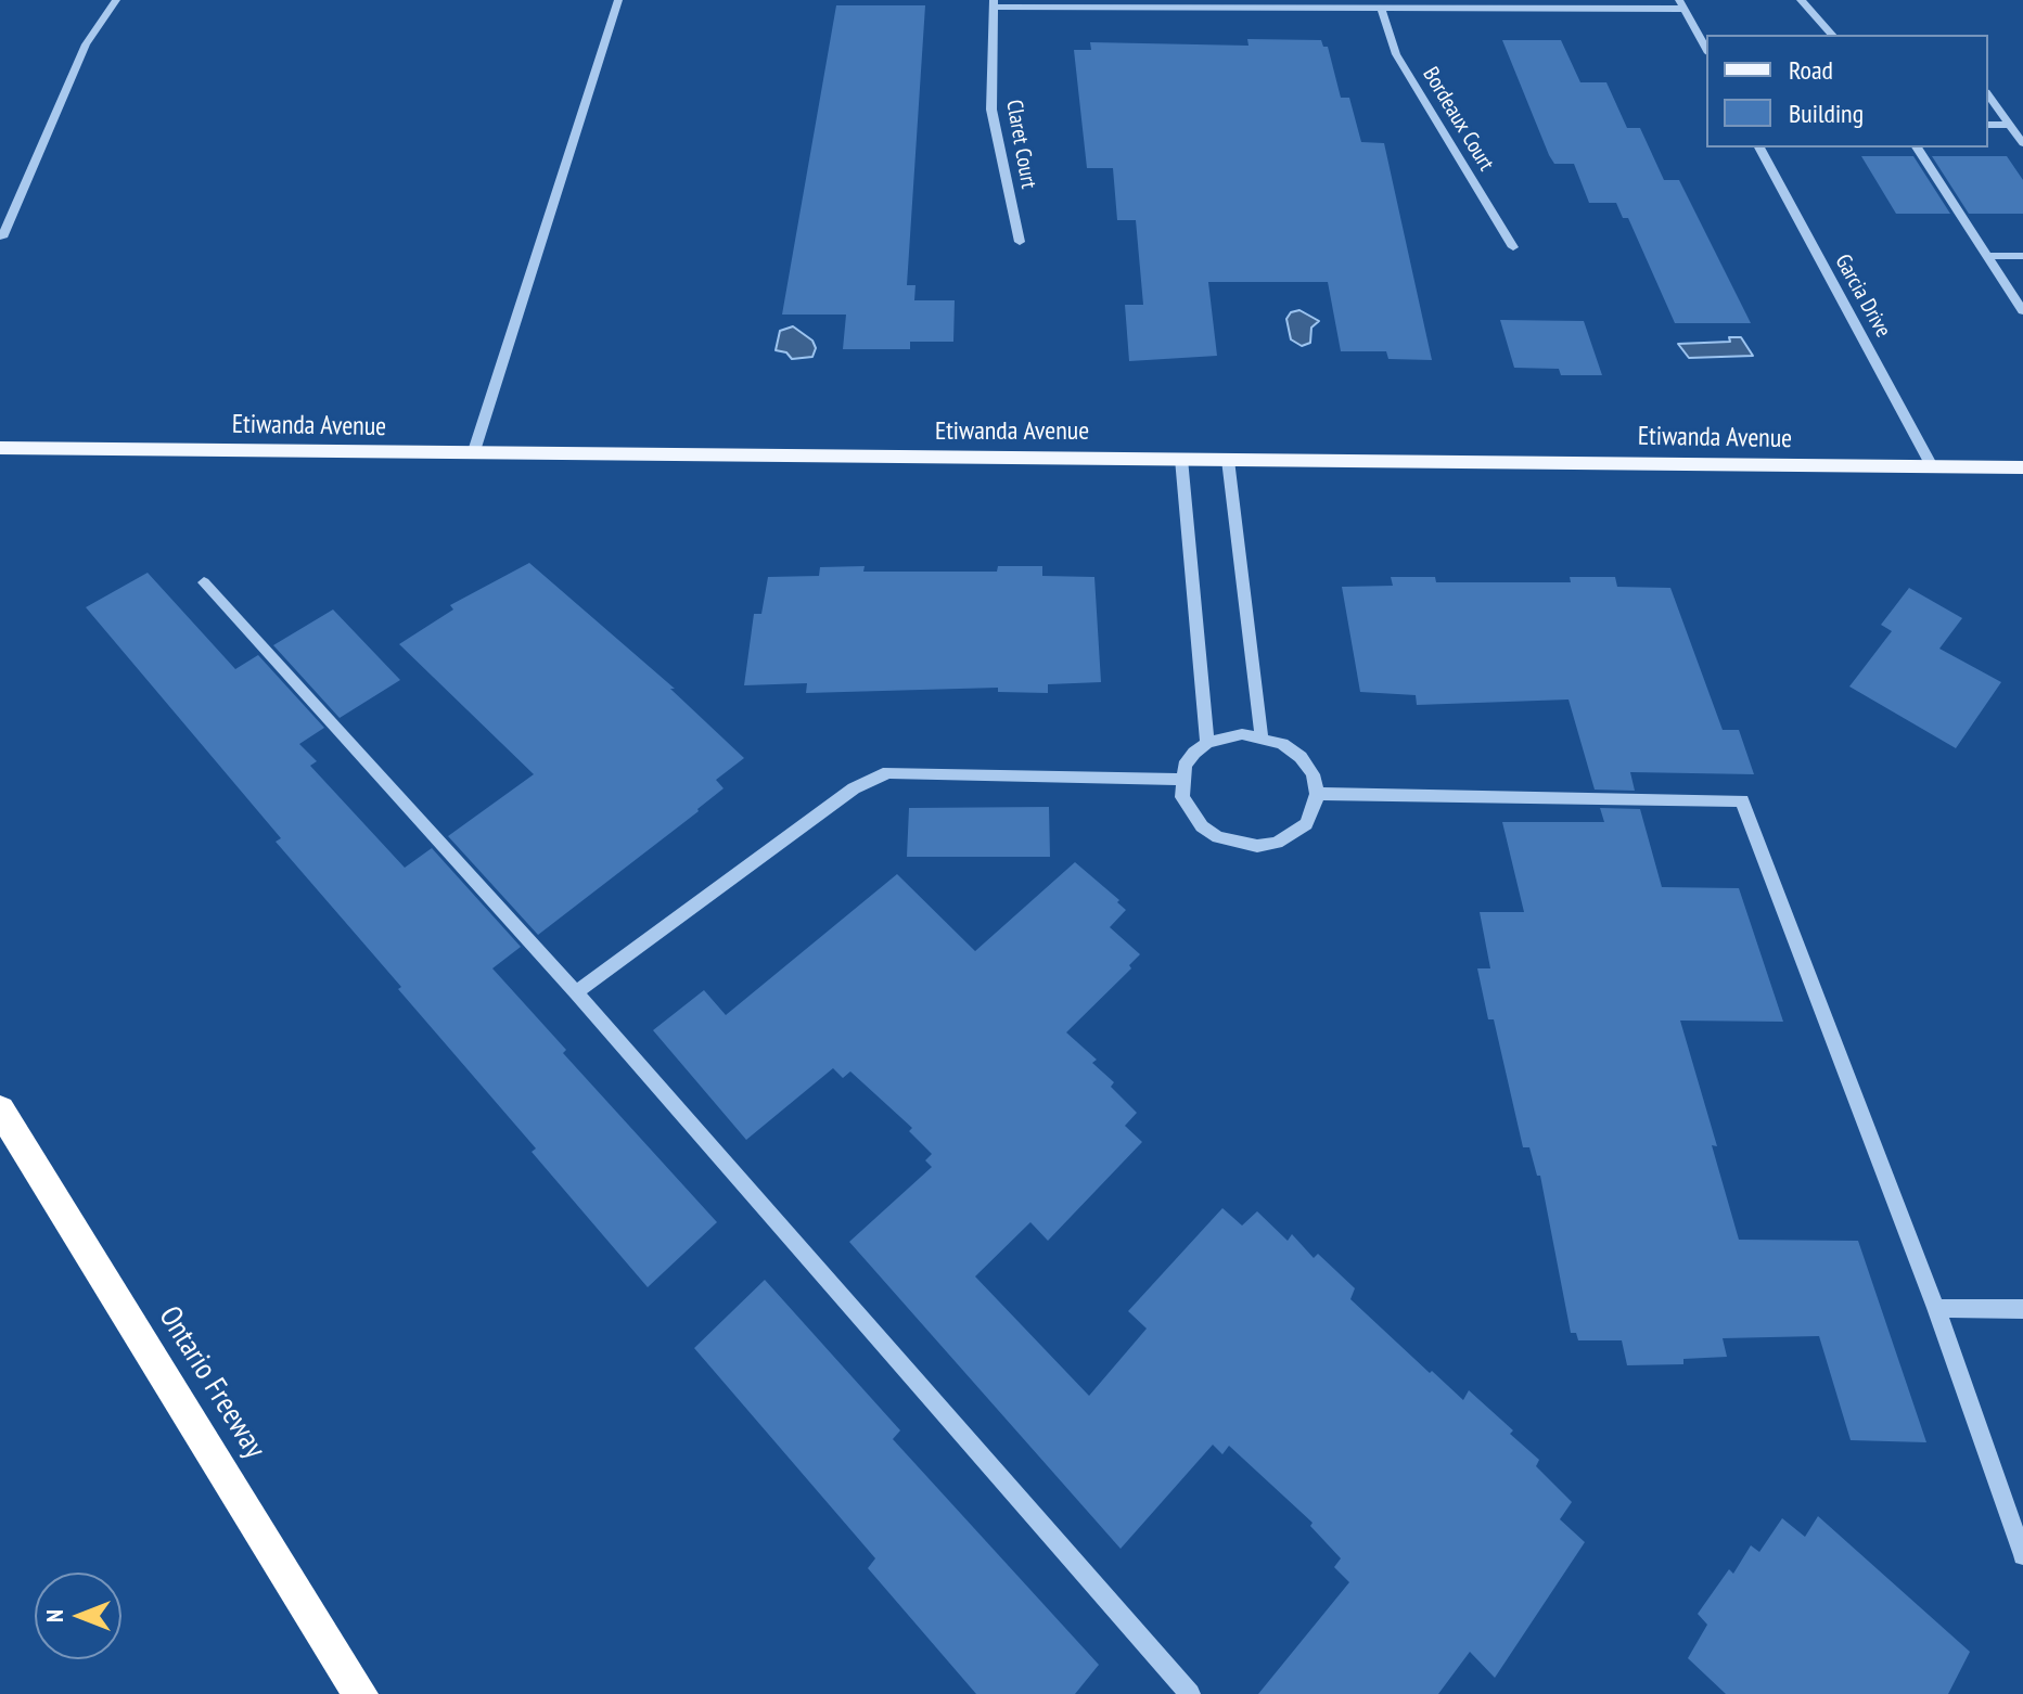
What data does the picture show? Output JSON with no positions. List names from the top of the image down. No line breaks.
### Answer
{"streets":{"highway":["Ontario Freeway"],"main road":["Etiwanda Avenue"],"street":["Bordeaux Court","Claret Court","Garcia Drive"]},"crossings":[["Garcia Drive","Etiwanda Avenue"]],"legend":["Road","Building"],"north":"left"}
